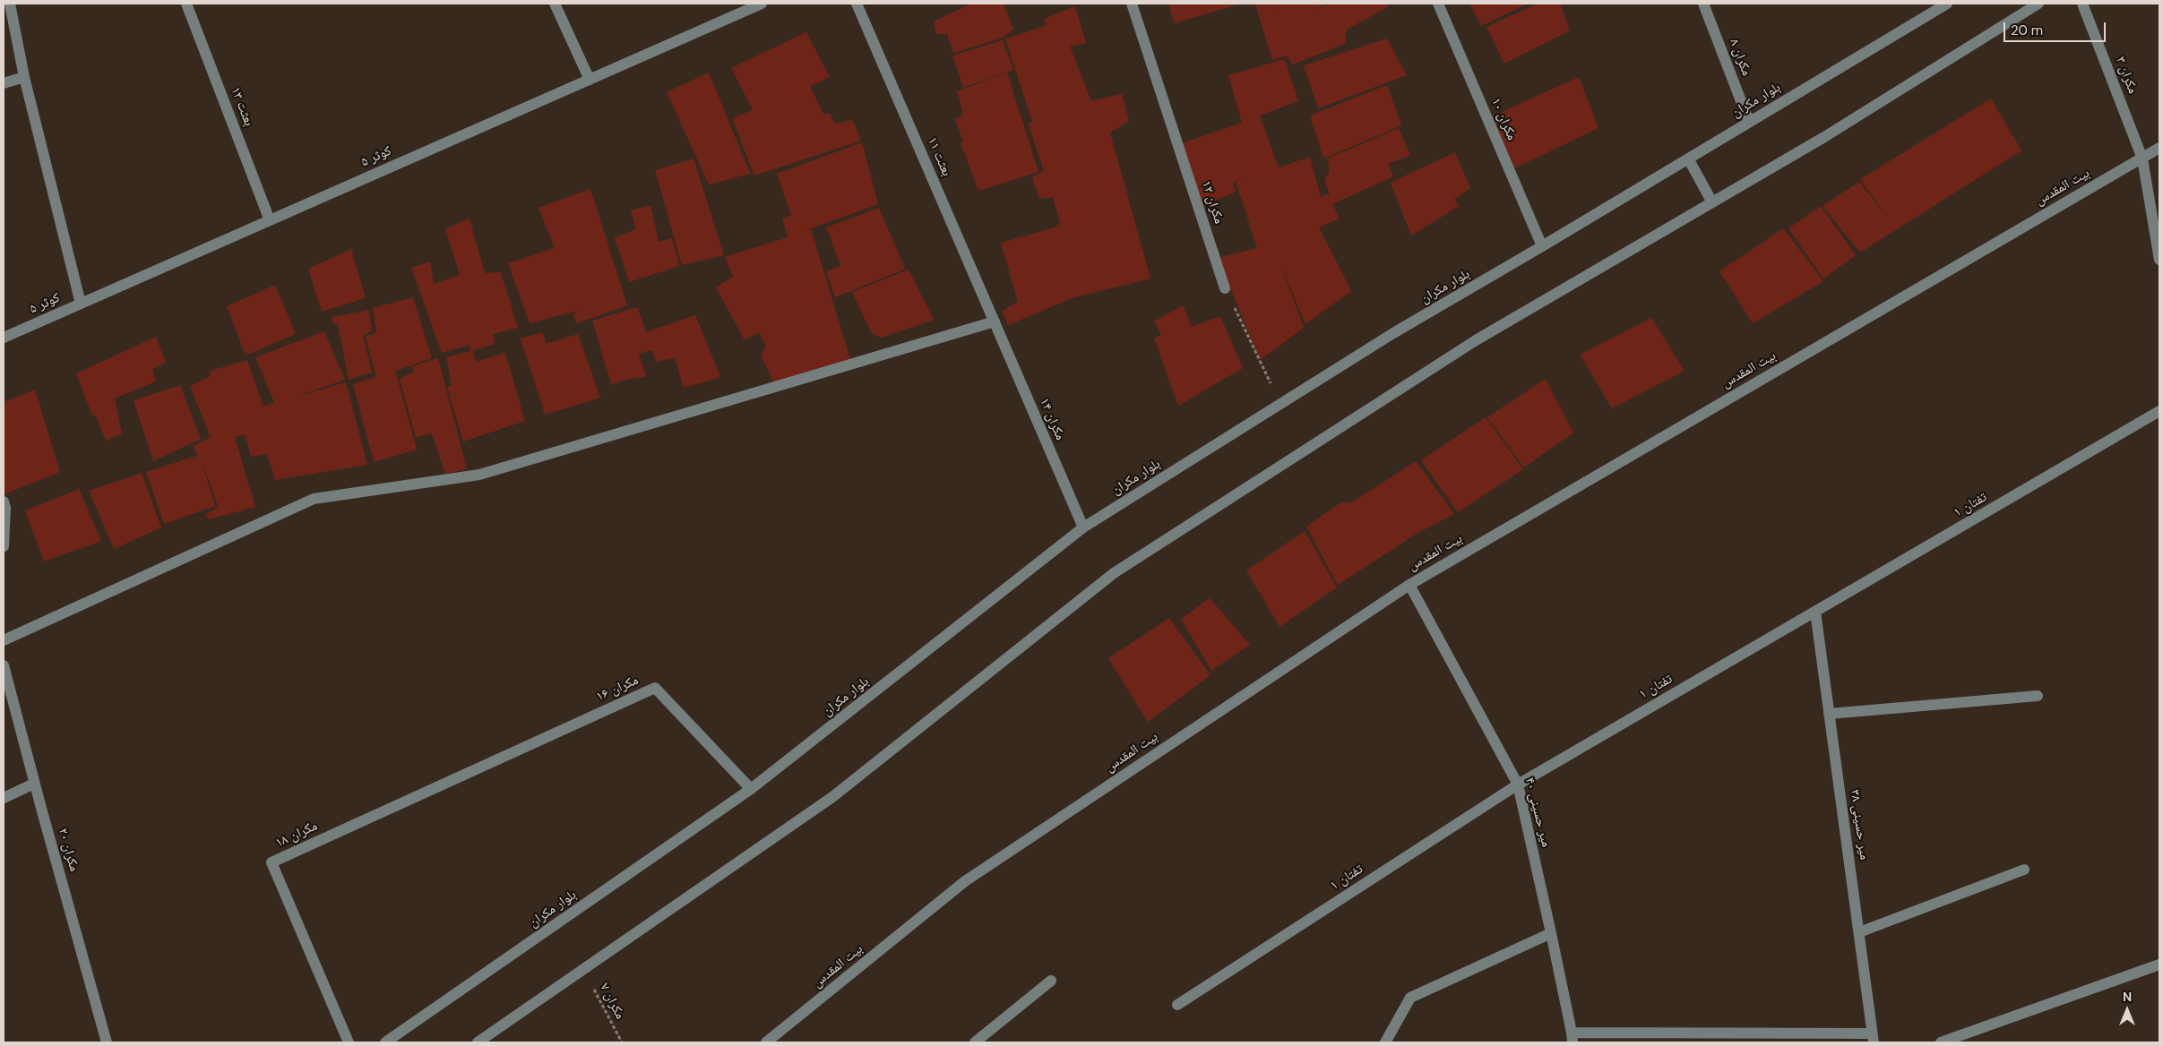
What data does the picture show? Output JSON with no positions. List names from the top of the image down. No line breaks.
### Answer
{"streets":{"street":["مکران ۸","مکران ۳","بلوار مکران","بعثت ۱۳","مکران ۱۰","کوثر ۵","بعثت ۱۱","بیت المقدس","مکران ۱۲","مکران ۱۴","تفتان ۱","مکران ۱۶","میر حسینی ۴۰","میر حسینی ۳۸","مکران ۱۸","مکران ۲۰"],"path":["مکران ۷"]},"crossings":[["مکران ۸","بلوار مکران"],["مکران ۳","بیت المقدس"],["بلوار مکران","مکران ۱۰"],["بلوار مکران","مکران ۱۴"],["بلوار مکران","مکران ۱۶"],["بعثت ۱۳","کوثر ۵"],["بعثت ۱۱","مکران ۱۴"],["بیت المقدس","میر حسینی ۴۰"],["تفتان ۱","میر حسینی ۴۰"],["تفتان ۱","میر حسینی ۳۸"],["مکران ۱۶","مکران ۱۸"]],"scale_bar":"20 m","north":"top"}
